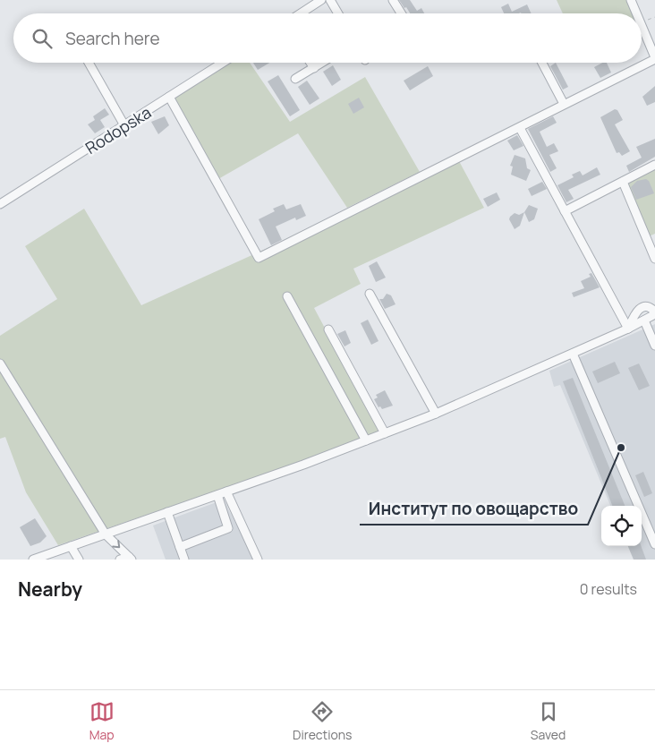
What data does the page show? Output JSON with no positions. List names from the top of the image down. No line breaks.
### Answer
{"streets":{"street":["Rodopska"]},"places":["Институт по овощарство"],"page":{"search":"Search here","heading":["Nearby","0 results"],"nav":["Map","Directions","Saved"]}}
